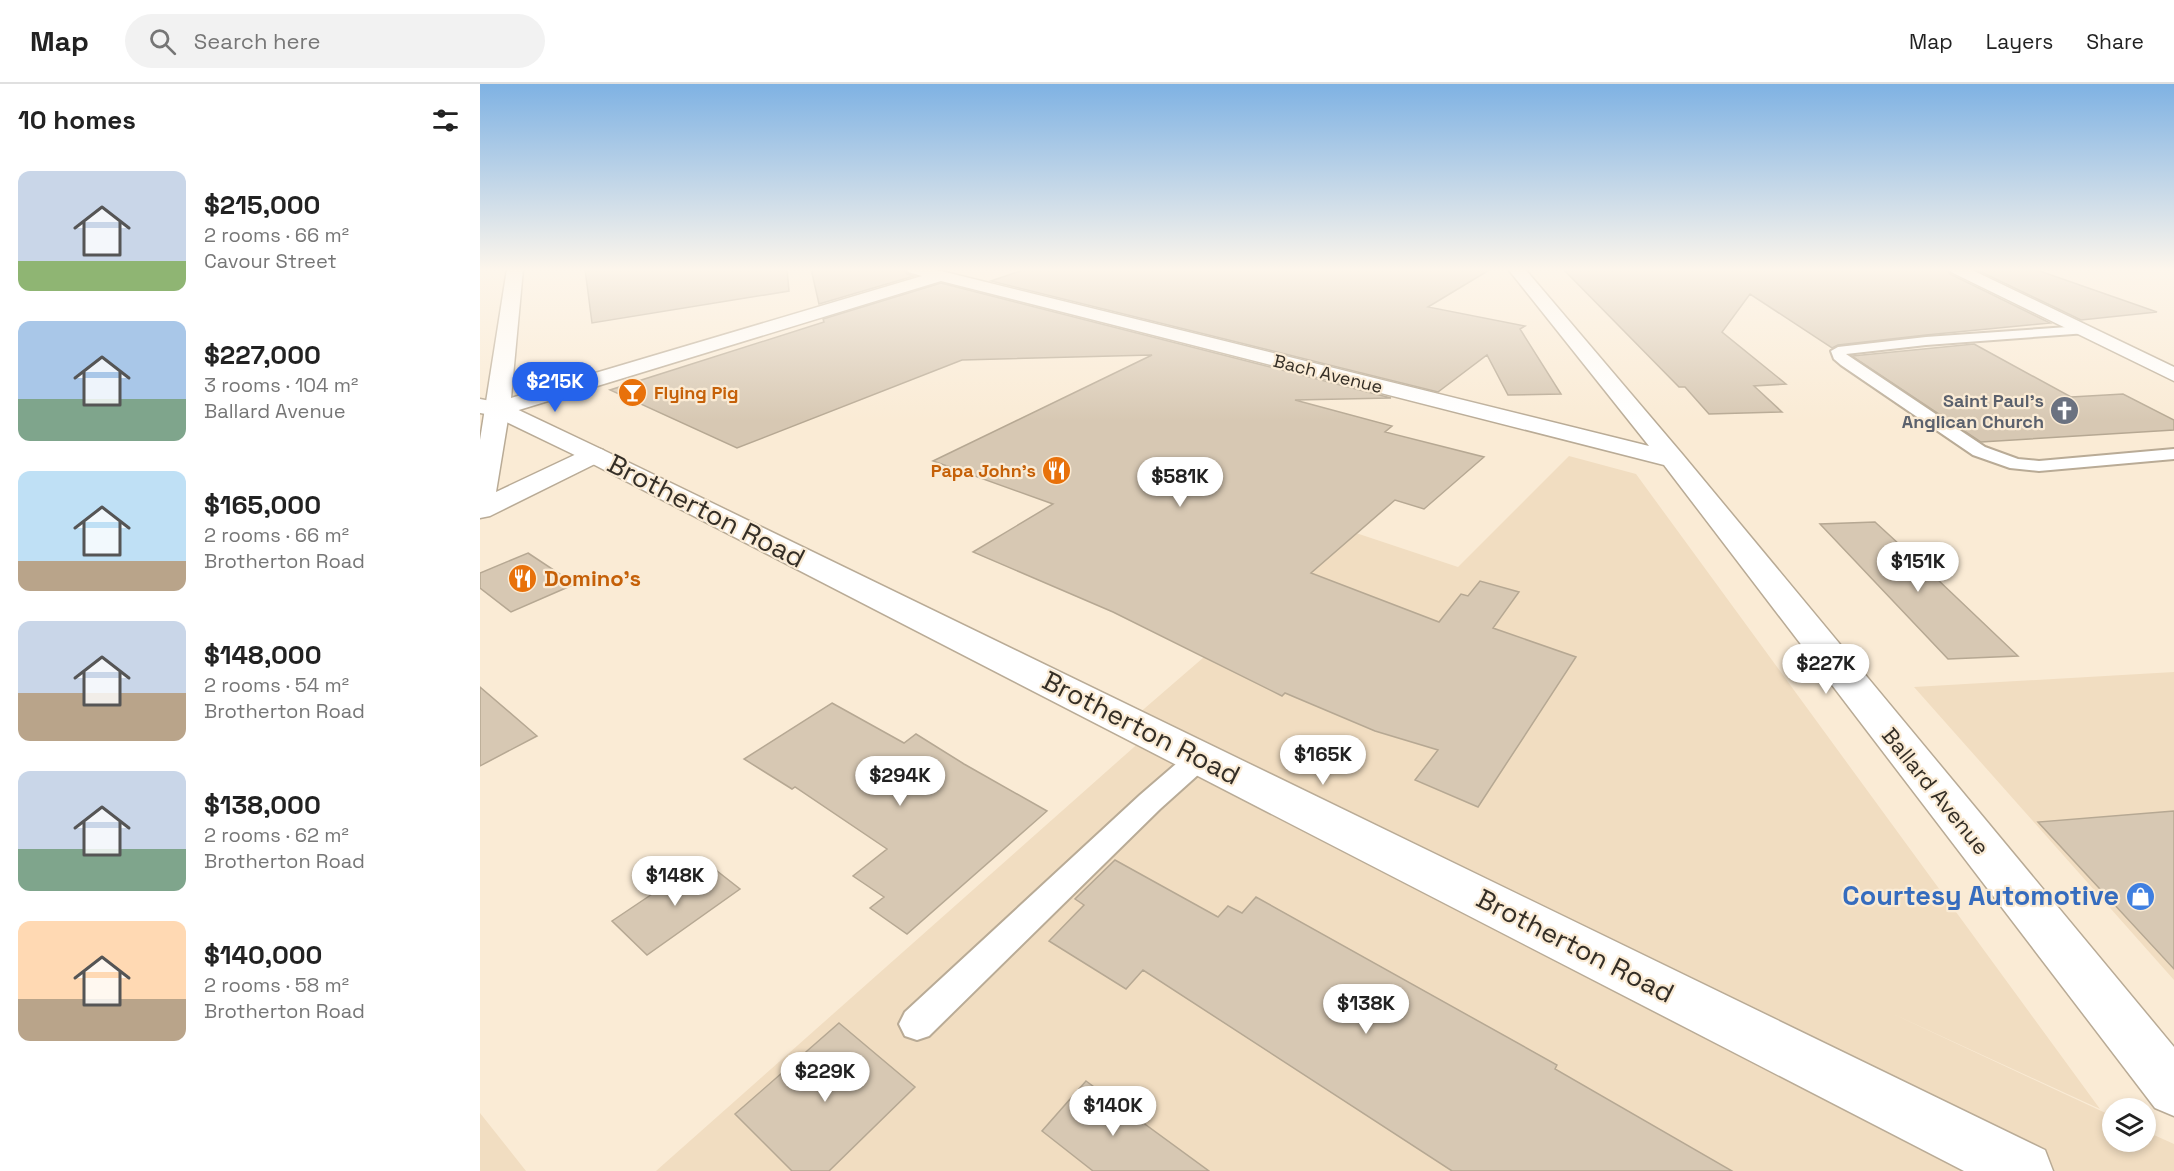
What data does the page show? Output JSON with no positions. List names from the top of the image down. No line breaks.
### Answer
{"streets":{"street":["Bach Avenue","Brotherton Road","Ballard Avenue"]},"crossings":[["Bach Avenue","Ballard Avenue"]],"places":{"bar":["Flying Pig"],"church":["Saint Paul's Anglican Church"],"restaurant":["Papa John's","Domino's"],"shop":["Courtesy Automotive"]},"page":{"header":"Map","search":"Search here","nav":["Map","Layers","Share"],"heading":"10 homes","list":[{"name":"$215,000","note":"2 rooms · 66 m² · Cavour Street"},{"name":"$227,000","note":"3 rooms · 104 m² · Ballard Avenue"},{"name":"$165,000","note":"2 rooms · 66 m² · Brotherton Road"},{"name":"$148,000","note":"2 rooms · 54 m² · Brotherton Road"},{"name":"$138,000","note":"2 rooms · 62 m² · Brotherton Road"},{"name":"$140,000","note":"2 rooms · 58 m² · Brotherton Road"}],"price":["$215K","$581K","$151K","$227K","$165K","$294K","$148K","$138K","$229K","$140K"]}}
